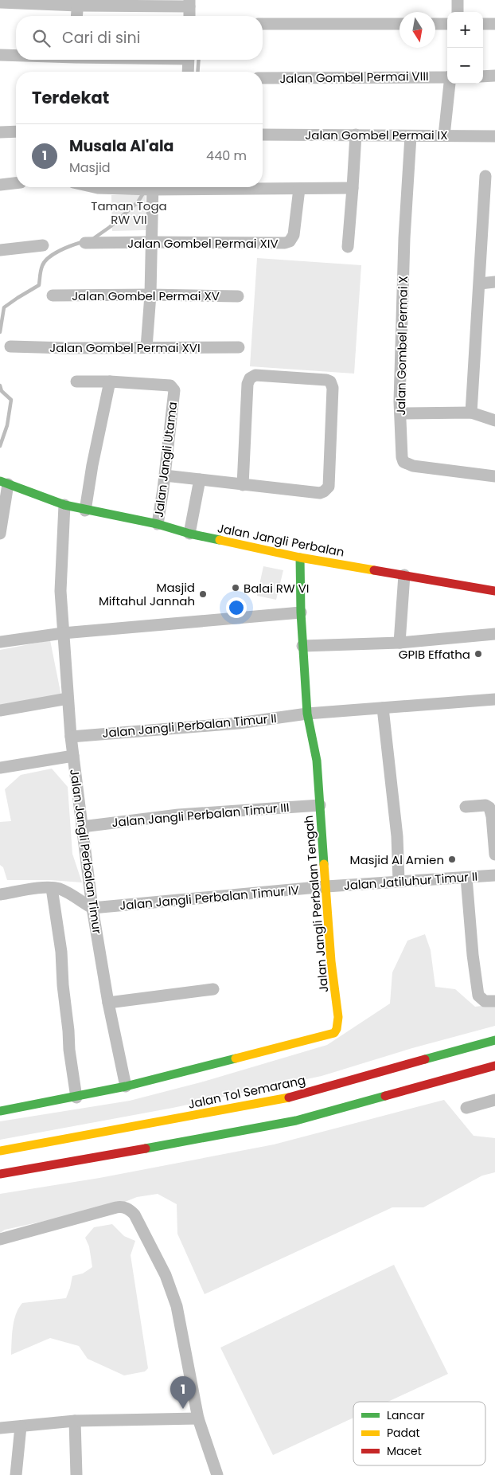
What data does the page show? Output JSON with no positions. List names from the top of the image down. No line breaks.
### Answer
{"streets":{"main road":["Jalan Jangli Perbalan","Jalan Jangli Perbalan Tengah","Jalan Tol Semarang"],"street":["Jalan Gombel Permai VIII","Jalan Gombel Permai IX","Jalan Gombel Permai XIV","Jalan Gombel Permai XV","Jalan Gombel Permai X","Jalan Gombel Permai XVI","Jalan Jangli Utama","Jalan Jangli Perbalan Timur II","Jalan Jangli Perbalan Timur III","Jalan Jangli Perbalan Timur","Jalan Jatiluhur Timur II","Jalan Jangli Perbalan Timur IV"]},"crossings":[["Jalan Gombel Permai IX","Jalan Gombel Permai X"],["Jalan Jangli Utama","Jalan Jangli Perbalan"],["Jalan Jangli Perbalan","Jalan Jangli Perbalan Timur"],["Jalan Jangli Perbalan","Jalan Jangli Perbalan Tengah"],["Jalan Jangli Perbalan Timur II","Jalan Jangli Perbalan Timur"],["Jalan Jangli Perbalan Timur II","Jalan Jangli Perbalan Tengah"],["Jalan Jangli Perbalan Timur III","Jalan Jangli Perbalan Timur"],["Jalan Jangli Perbalan Timur III","Jalan Jangli Perbalan Tengah"],["Jalan Jangli Perbalan Timur","Jalan Jangli Perbalan Timur IV"],["Jalan Jangli Perbalan Timur","Jalan Jangli Perbalan Tengah"],["Jalan Jatiluhur Timur II","Jalan Jangli Perbalan Timur IV"],["Jalan Jatiluhur Timur II","Jalan Jangli Perbalan Tengah"],["Jalan Jangli Perbalan Timur IV","Jalan Jangli Perbalan Tengah"]],"parks":["Taman Toga RW VII"],"places":["Balai RW VI","Masjid Miftahul Jannah","GPIB Effatha","Masjid Al Amien"],"legend":["Lancar","Padat","Macet"],"north":"bottom","page":{"map_buttons":["+","−"],"search":"Cari di sini","heading":"Terdekat","list":[{"mark":"1","name":"Musala Al'ala","note":"Masjid","value":"440 m"}],"pins":"1"}}
